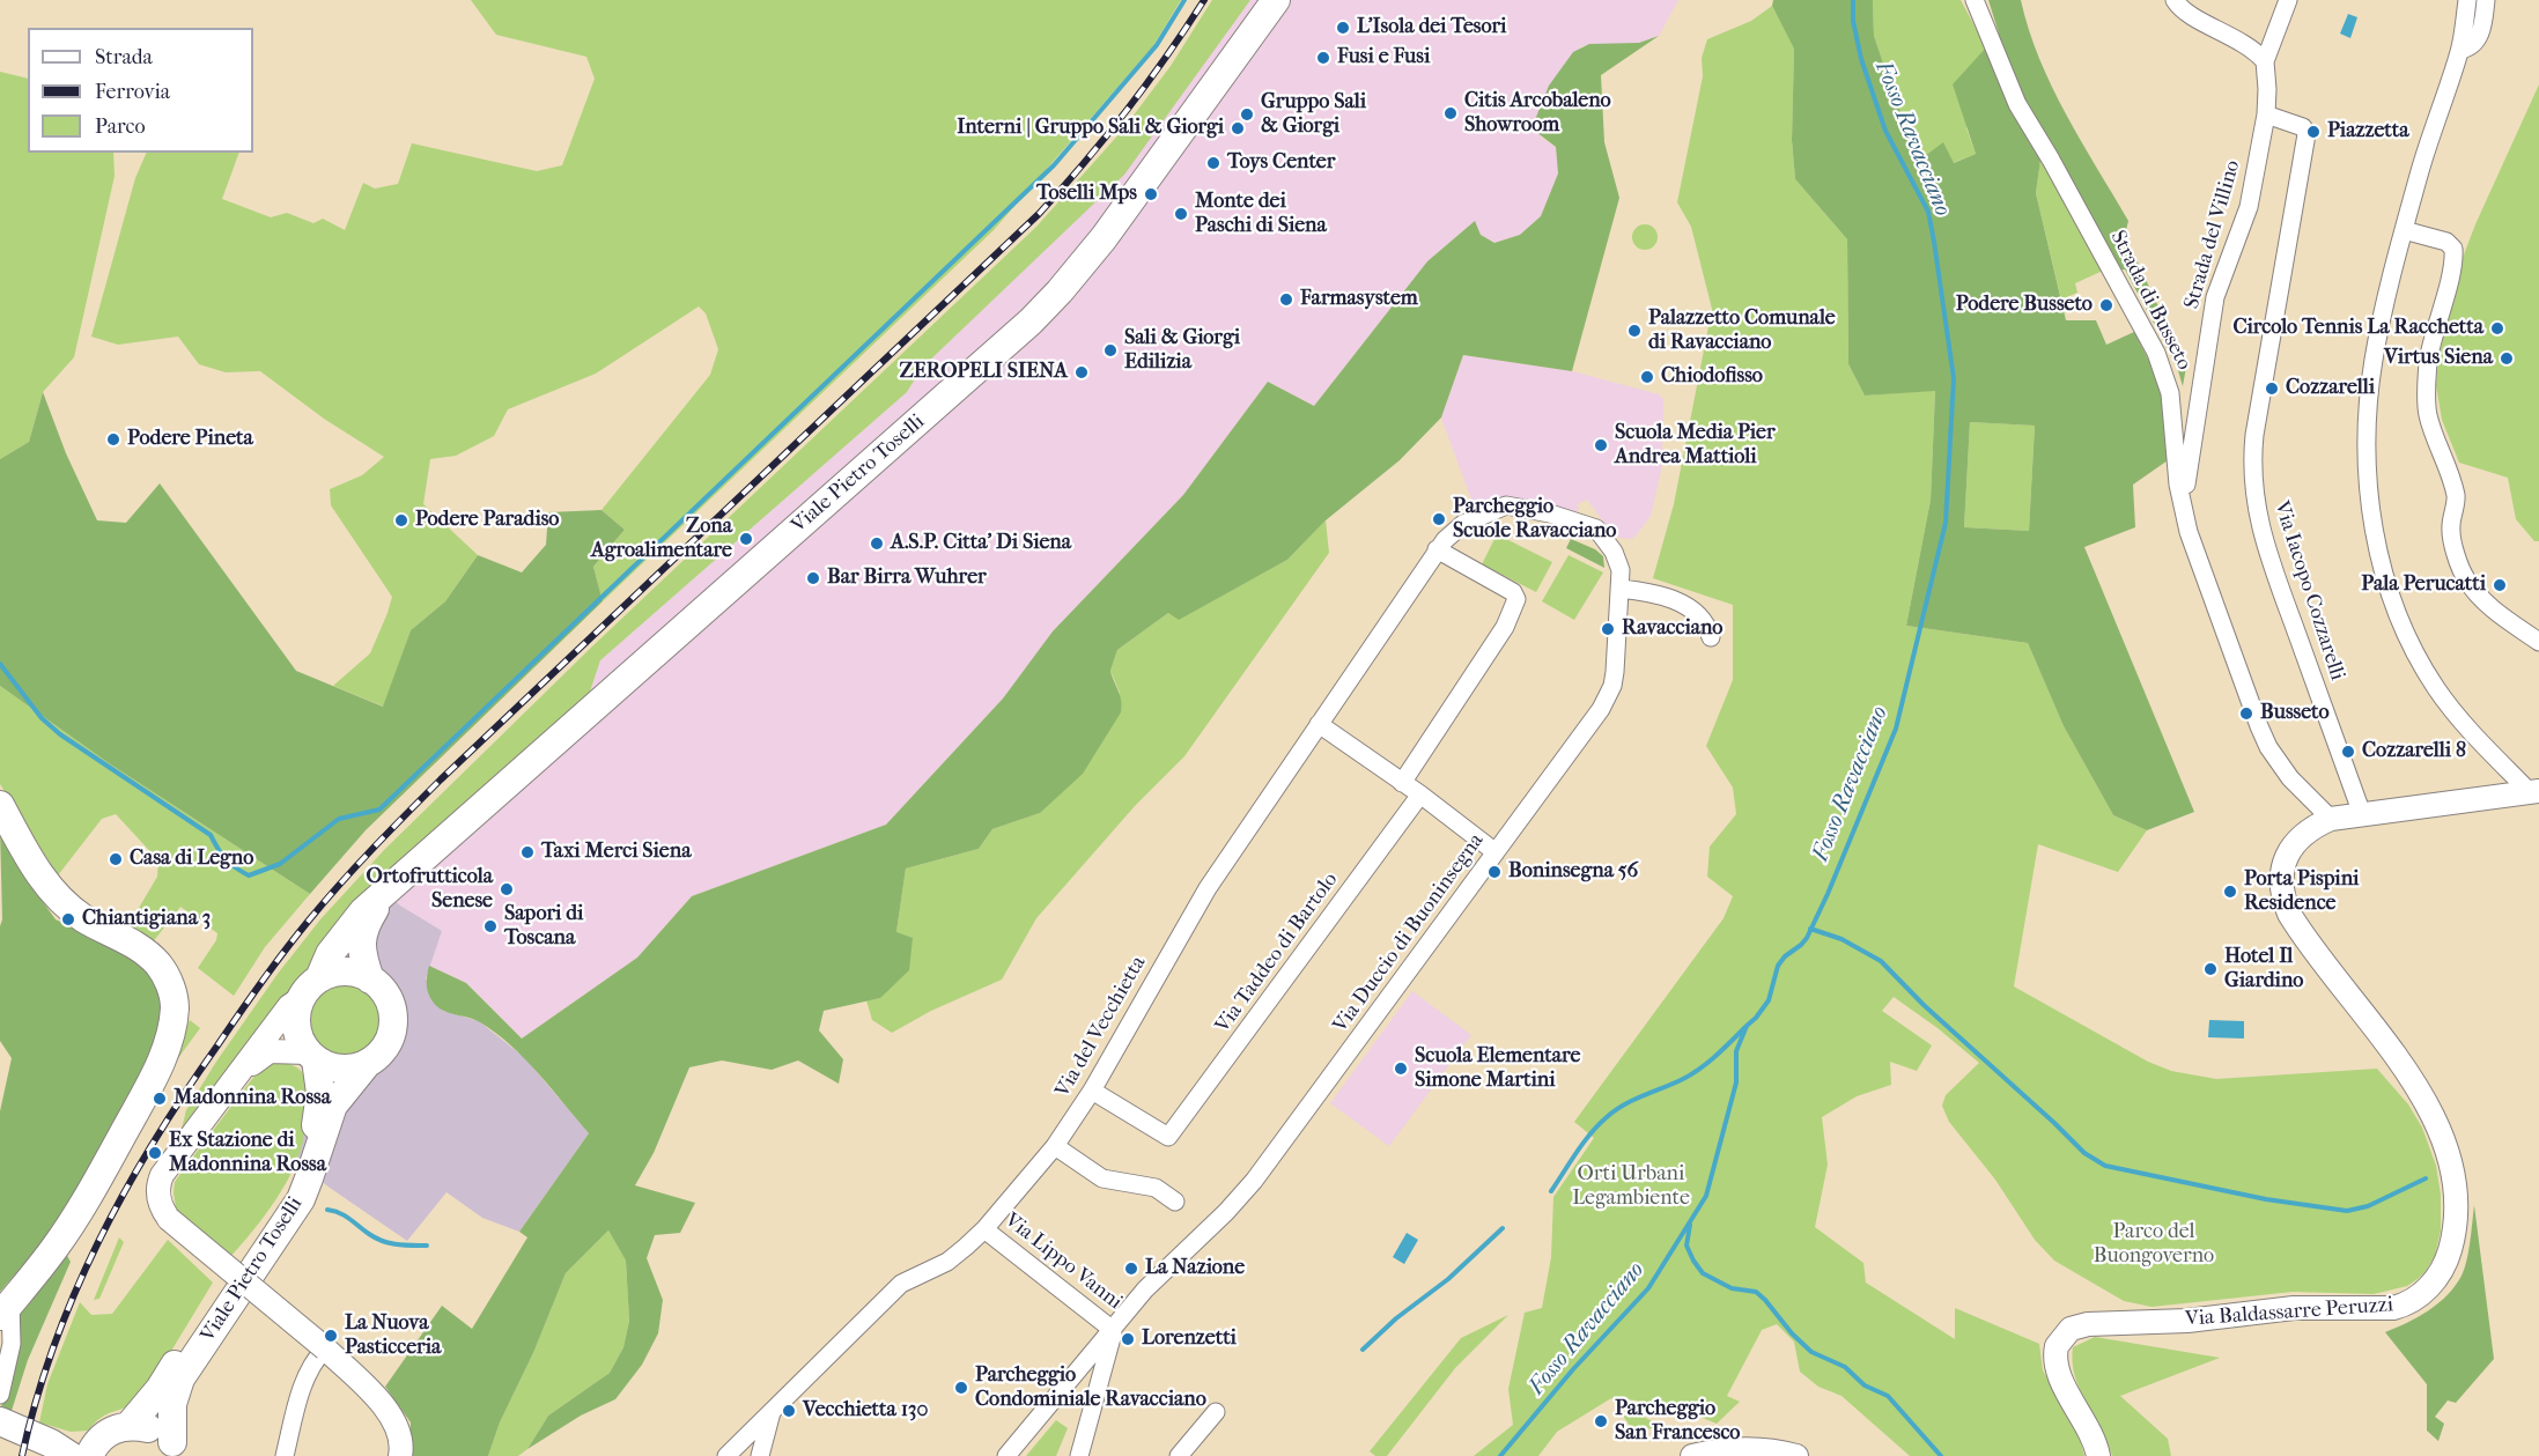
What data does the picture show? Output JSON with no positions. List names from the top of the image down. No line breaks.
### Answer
{"streets":{"main road":["Viale Pietro Toselli"],"street":["Strada del Villino","Strada di Busseto","Via Iacopo Cozzarelli","Via Duccio di Buoninsegna","Via Taddeo di Bartolo","Via del Vecchietta","Via Lippo Vanni","Via Baldassarre Peruzzi"]},"crossings":[["Strada del Villino","Strada di Busseto"],["Strada del Villino","Via Iacopo Cozzarelli"],["Strada di Busseto","Via Baldassarre Peruzzi"],["Via Iacopo Cozzarelli","Via Baldassarre Peruzzi"],["Via Duccio di Buoninsegna","Via del Vecchietta"],["Via Duccio di Buoninsegna","Via Lippo Vanni"],["Via Taddeo di Bartolo","Via del Vecchietta"],["Via del Vecchietta","Via Lippo Vanni"]],"water":["Fosso Ravacciano"],"parks":["Orti Urbani Legambiente","Parco del Buongoverno"],"places":["L'Isola dei Tesori","Fusi e Fusi","Citis Arcobaleno Showroom","Gruppo Sali & Giorgi","Interni | Gruppo Sali & Giorgi","Piazzetta","Toys Center","Toselli Mps","Monte dei Paschi di Siena","Farmasystem","Podere Busseto","Circolo Tennis La Racchetta","Palazzetto Comunale di Ravacciano","Sali & Giorgi Edilizia","Virtus Siena","ZEROPELI SIENA","Chiodofisso","Cozzarelli","Podere Pineta","Scuola Media Pier Andrea Mattioli","Parcheggio Scuole Ravacciano","Podere Paradiso","Zona Agroalimentare","A.S.P. Citta' Di Siena","Bar Birra Wuhrer","Pala Perucatti","Ravacciano","Busseto","Cozzarelli 8","Taxi Merci Siena","Casa di Legno","Boninsegna 56","Ortofrutticola Senese","Porta Pispini Residence","Chiantigiana 3","Sapori di Toscana","Hotel Il Giardino","Scuola Elementare Simone Martini","Madonnina Rossa","Ex Stazione di Madonnina Rossa","La Nazione","La Nuova Pasticceria","Lorenzetti","Parcheggio Condominiale Ravacciano","Vecchietta 130","Parcheggio San Francesco"],"legend":["Strada","Ferrovia","Parco"]}
